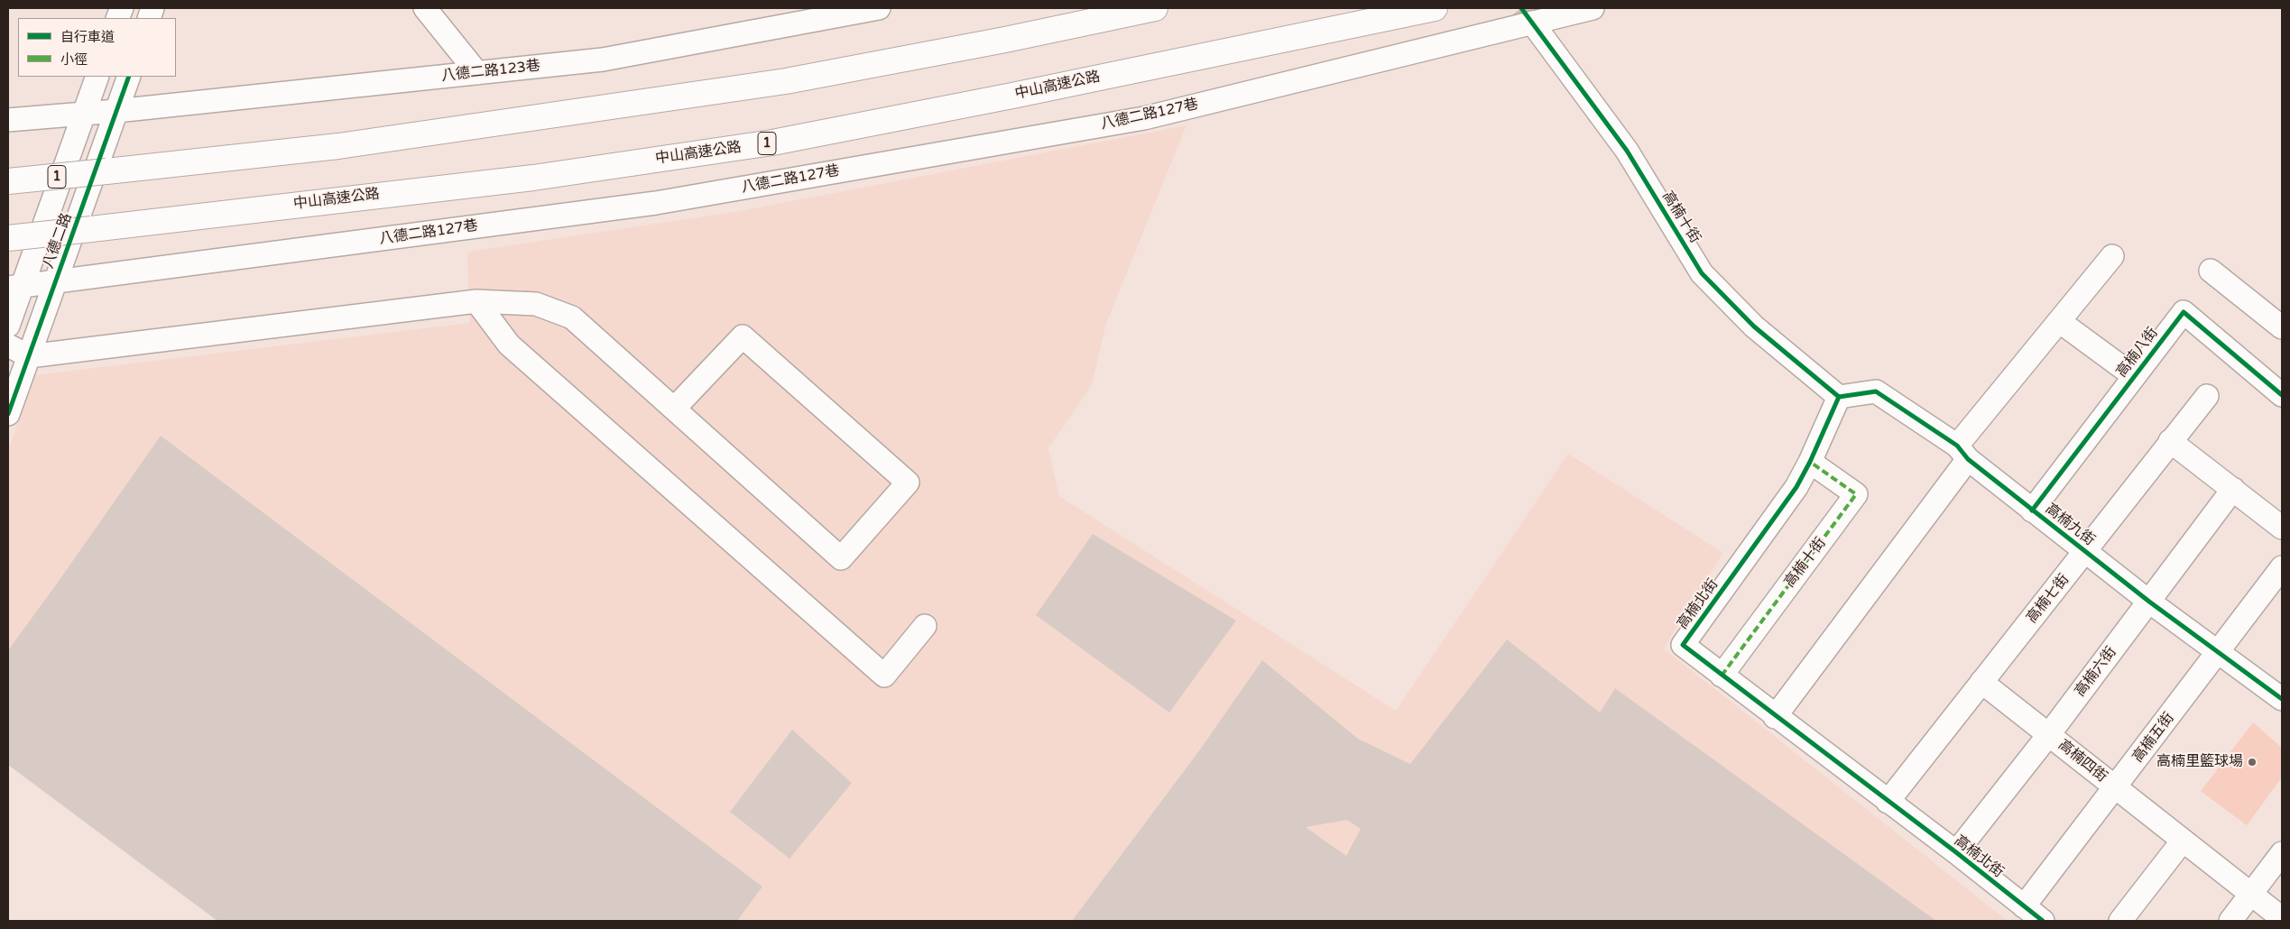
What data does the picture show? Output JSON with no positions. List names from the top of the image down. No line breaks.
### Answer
{"streets":{"highway":["中山高速公路","1"],"street":["八德二路123巷","八德二路127巷","高楠十街","八德二路","高楠八街","高楠九街","高楠七街","高楠北街","高楠六街","高楠五街","高楠四街"]},"crossings":[["八德二路123巷","八德二路"],["八德二路127巷","高楠十街"],["八德二路127巷","八德二路"],["高楠十街","高楠九街"],["高楠十街","高楠北街"],["高楠八街","高楠九街"],["高楠九街","高楠七街"],["高楠九街","高楠北街"],["高楠九街","高楠六街"],["高楠九街","高楠五街"],["高楠七街","高楠北街"],["高楠七街","高楠四街"],["高楠北街","高楠六街"],["高楠北街","高楠五街"],["高楠六街","高楠四街"],["高楠五街","高楠四街"]],"places":["高楠里籃球場"],"legend":["自行車道","小徑"]}
